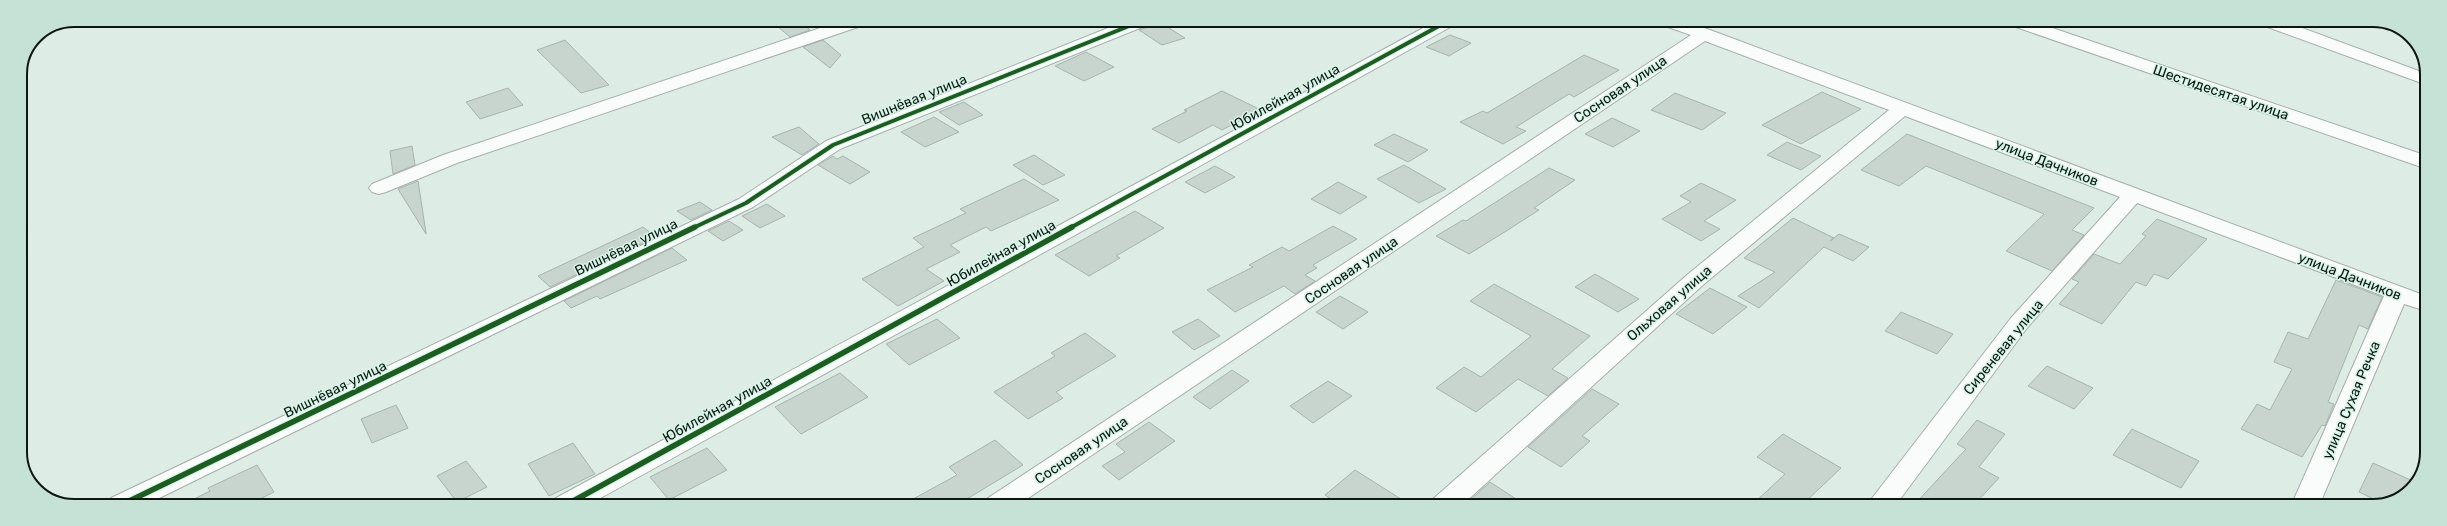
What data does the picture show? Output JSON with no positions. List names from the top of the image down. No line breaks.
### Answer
{"streets":{"street":["Сосновая улица","Шестидесятая улица","Юбилейная улица","Вишнёвая улица","улица Дачников","Ольховая улица","Сиреневая улица","улица Сухая Речка"]},"crossings":[["Сосновая улица","улица Дачников"],["улица Дачников","Ольховая улица"],["улица Дачников","Сиреневая улица"],["улица Дачников","улица Сухая Речка"]]}
